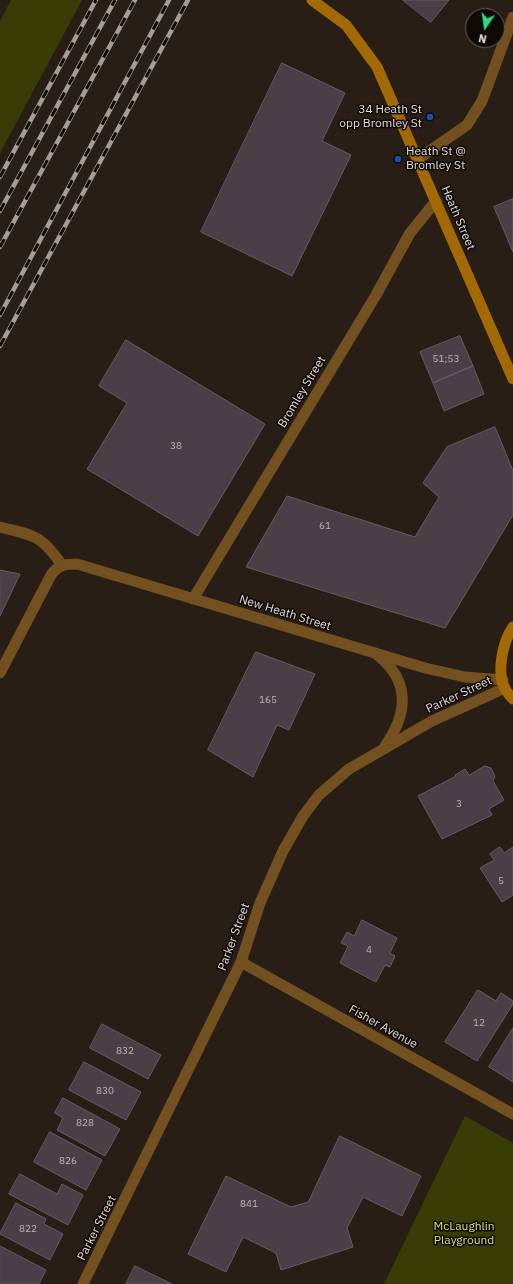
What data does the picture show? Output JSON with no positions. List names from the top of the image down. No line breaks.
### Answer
{"streets":{"main road":["Heath Street"],"street":["Bromley Street","New Heath Street","Parker Street","Fisher Avenue"]},"crossings":[["Heath Street","Bromley Street"],["Bromley Street","New Heath Street"],["New Heath Street","Parker Street"],["Parker Street","Fisher Avenue"]],"parks":["McLaughlin Playground"],"places":["34 Heath St opp Bromley St","Heath St @ Bromley St"],"house_numbers":["51;53","38","61","165","3","5","4","12","832","830","828","826","841","822"],"north":"bottom"}
